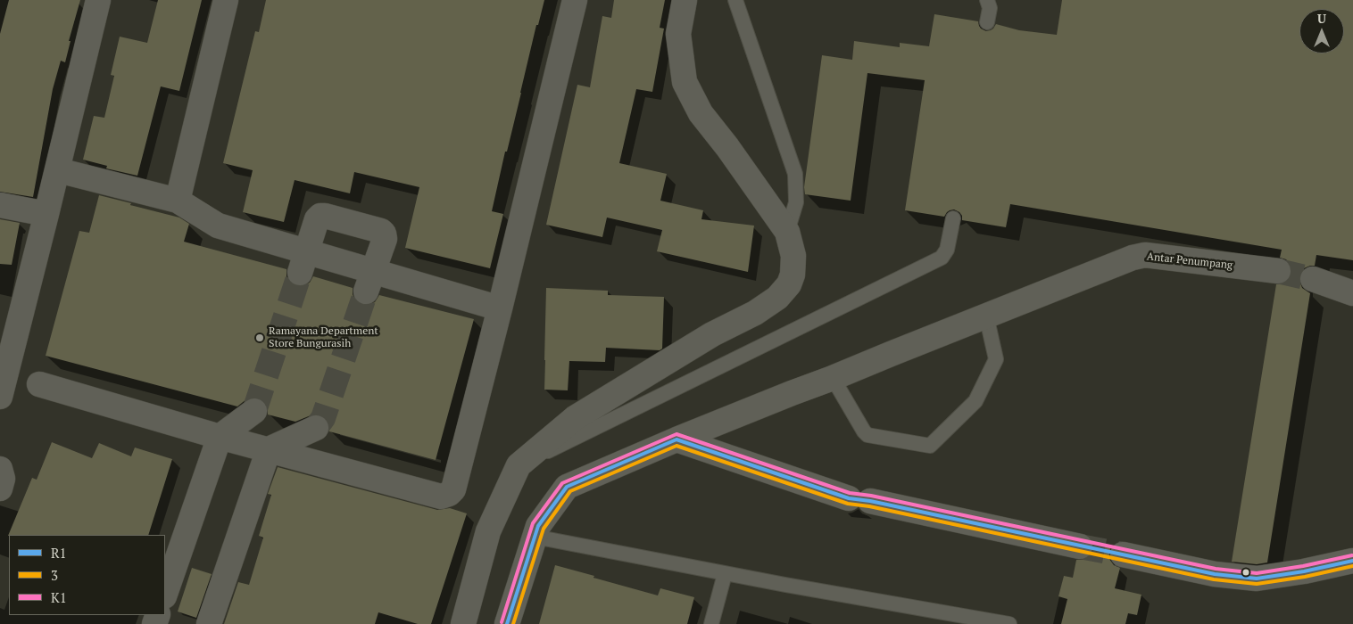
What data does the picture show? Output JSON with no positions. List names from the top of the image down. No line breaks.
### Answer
{"streets":{"street":["Antar Penumpang"]},"places":["Ramayana Department Store Bungurasih"],"lines":["transit line K1","transit line R1","transit line 3"],"legend":["R1","3","K1"],"north":"top"}
